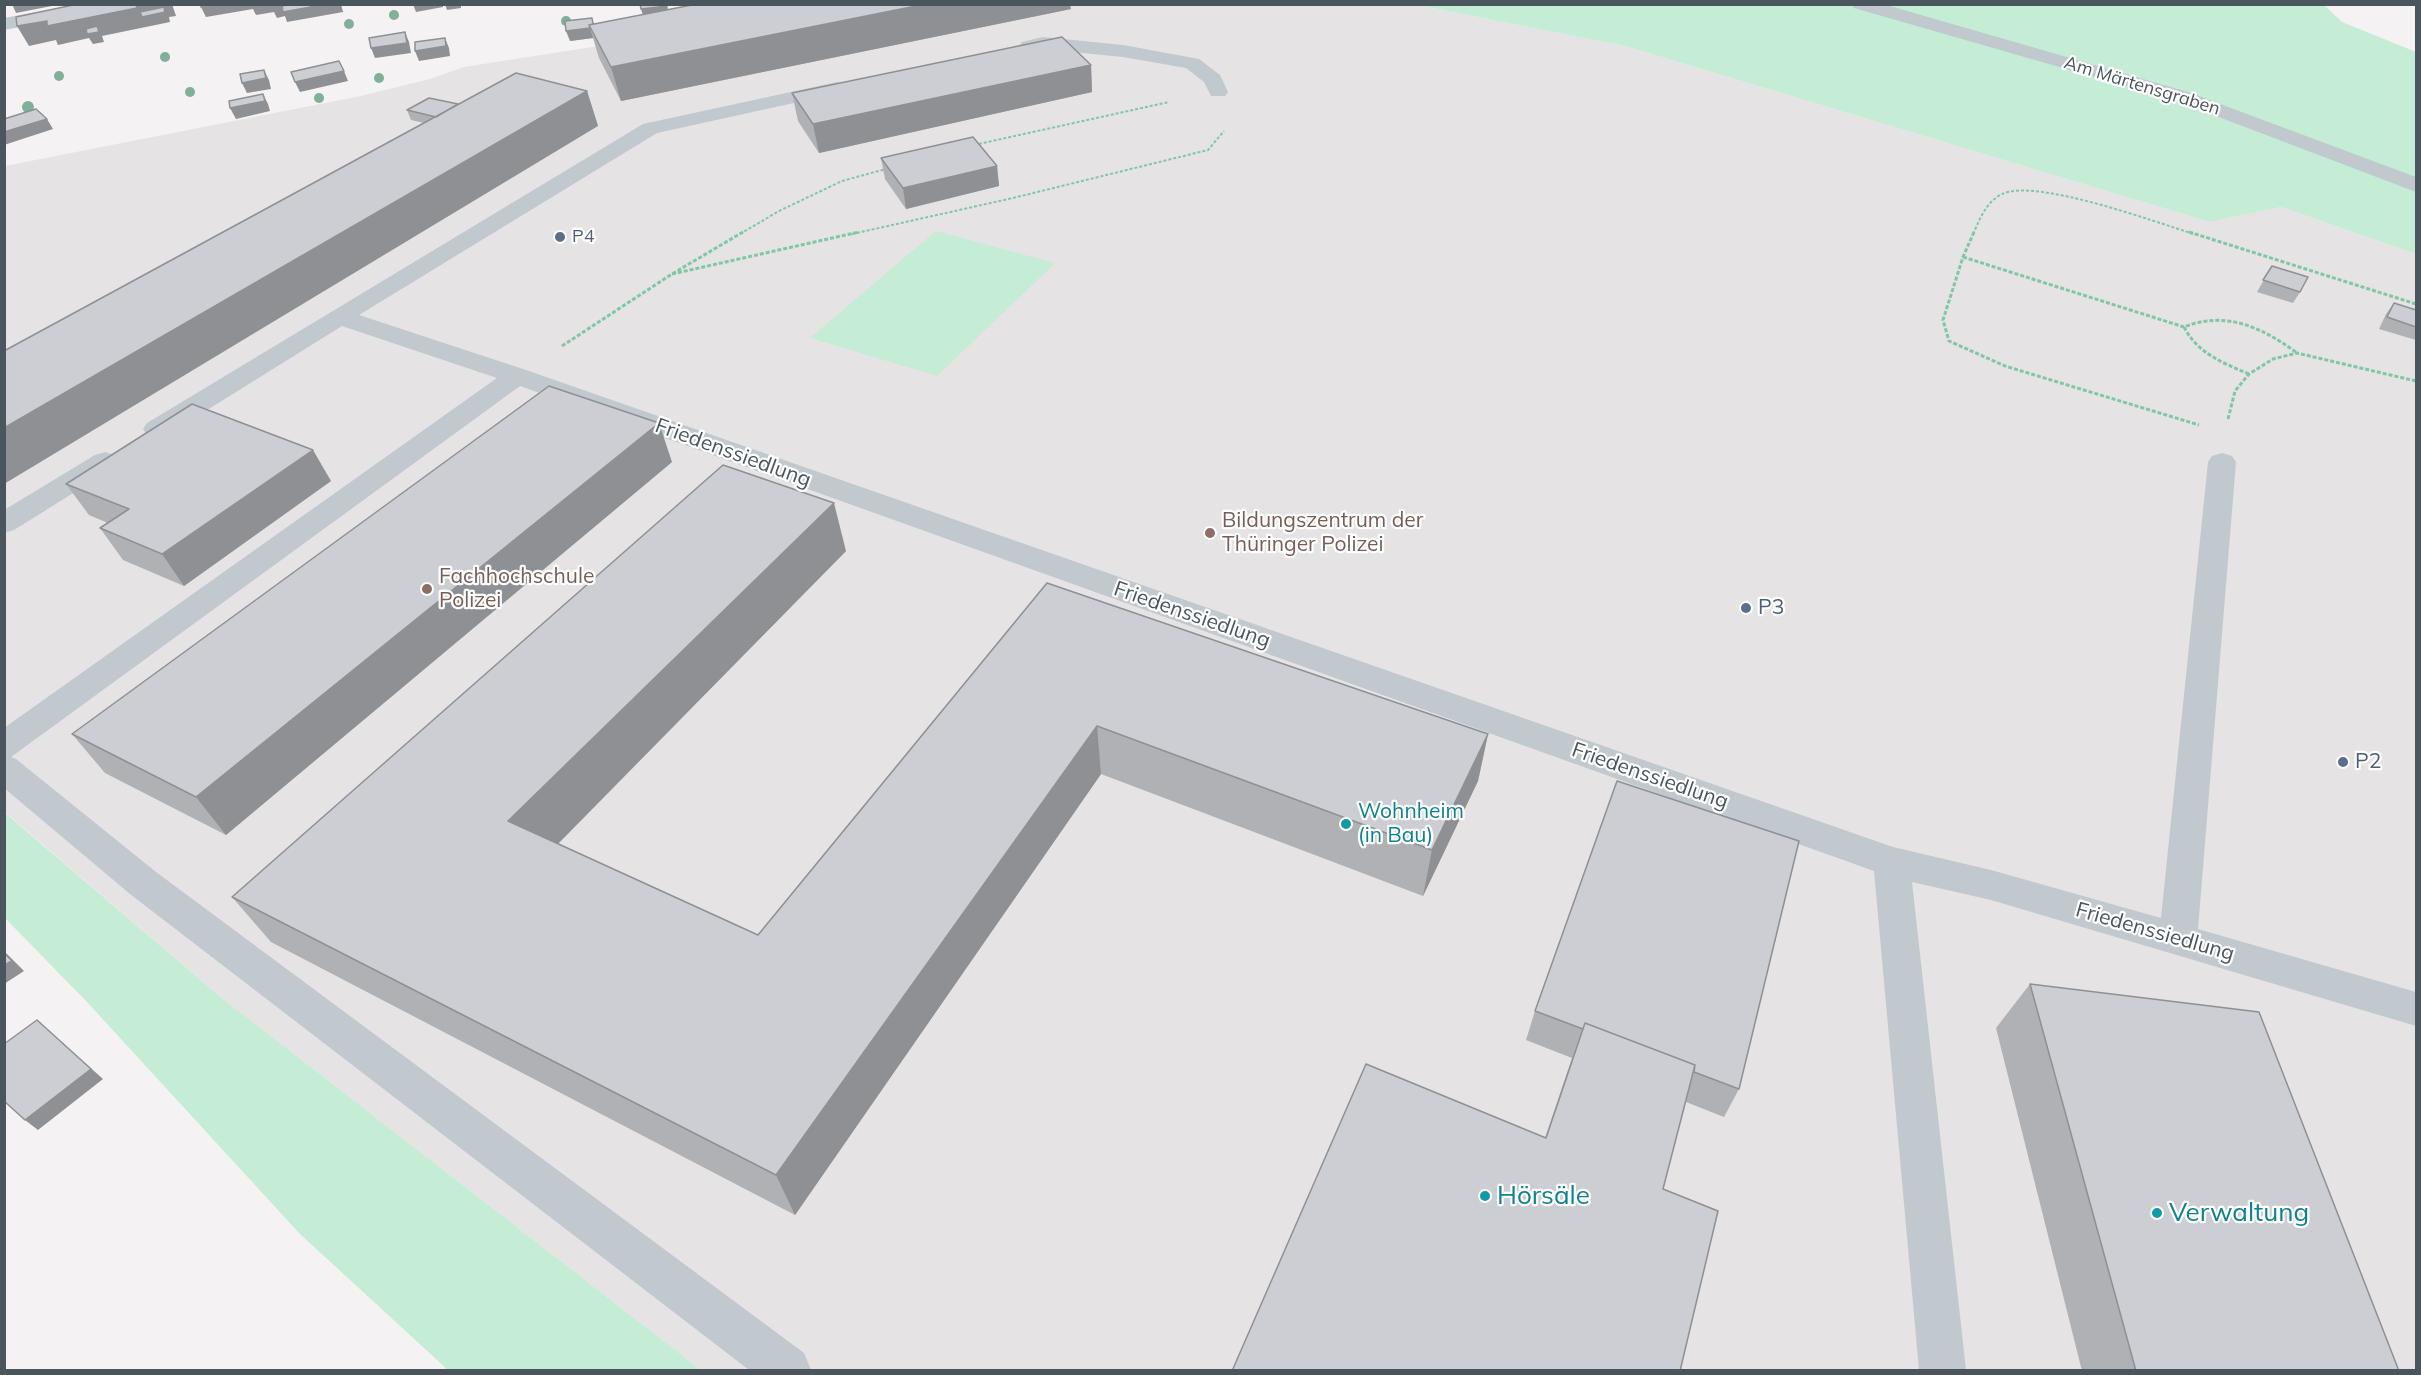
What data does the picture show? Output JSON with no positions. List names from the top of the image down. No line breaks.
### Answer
{"streets":{"street":["Am Märtensgraben","Friedenssiedlung"]},"places":["P4","Bildungszentrum der Thüringer Polizei","Fachhochschule Polizei","P3","P2","Wohnheim (in Bau)","Hörsäle","Verwaltung"]}
